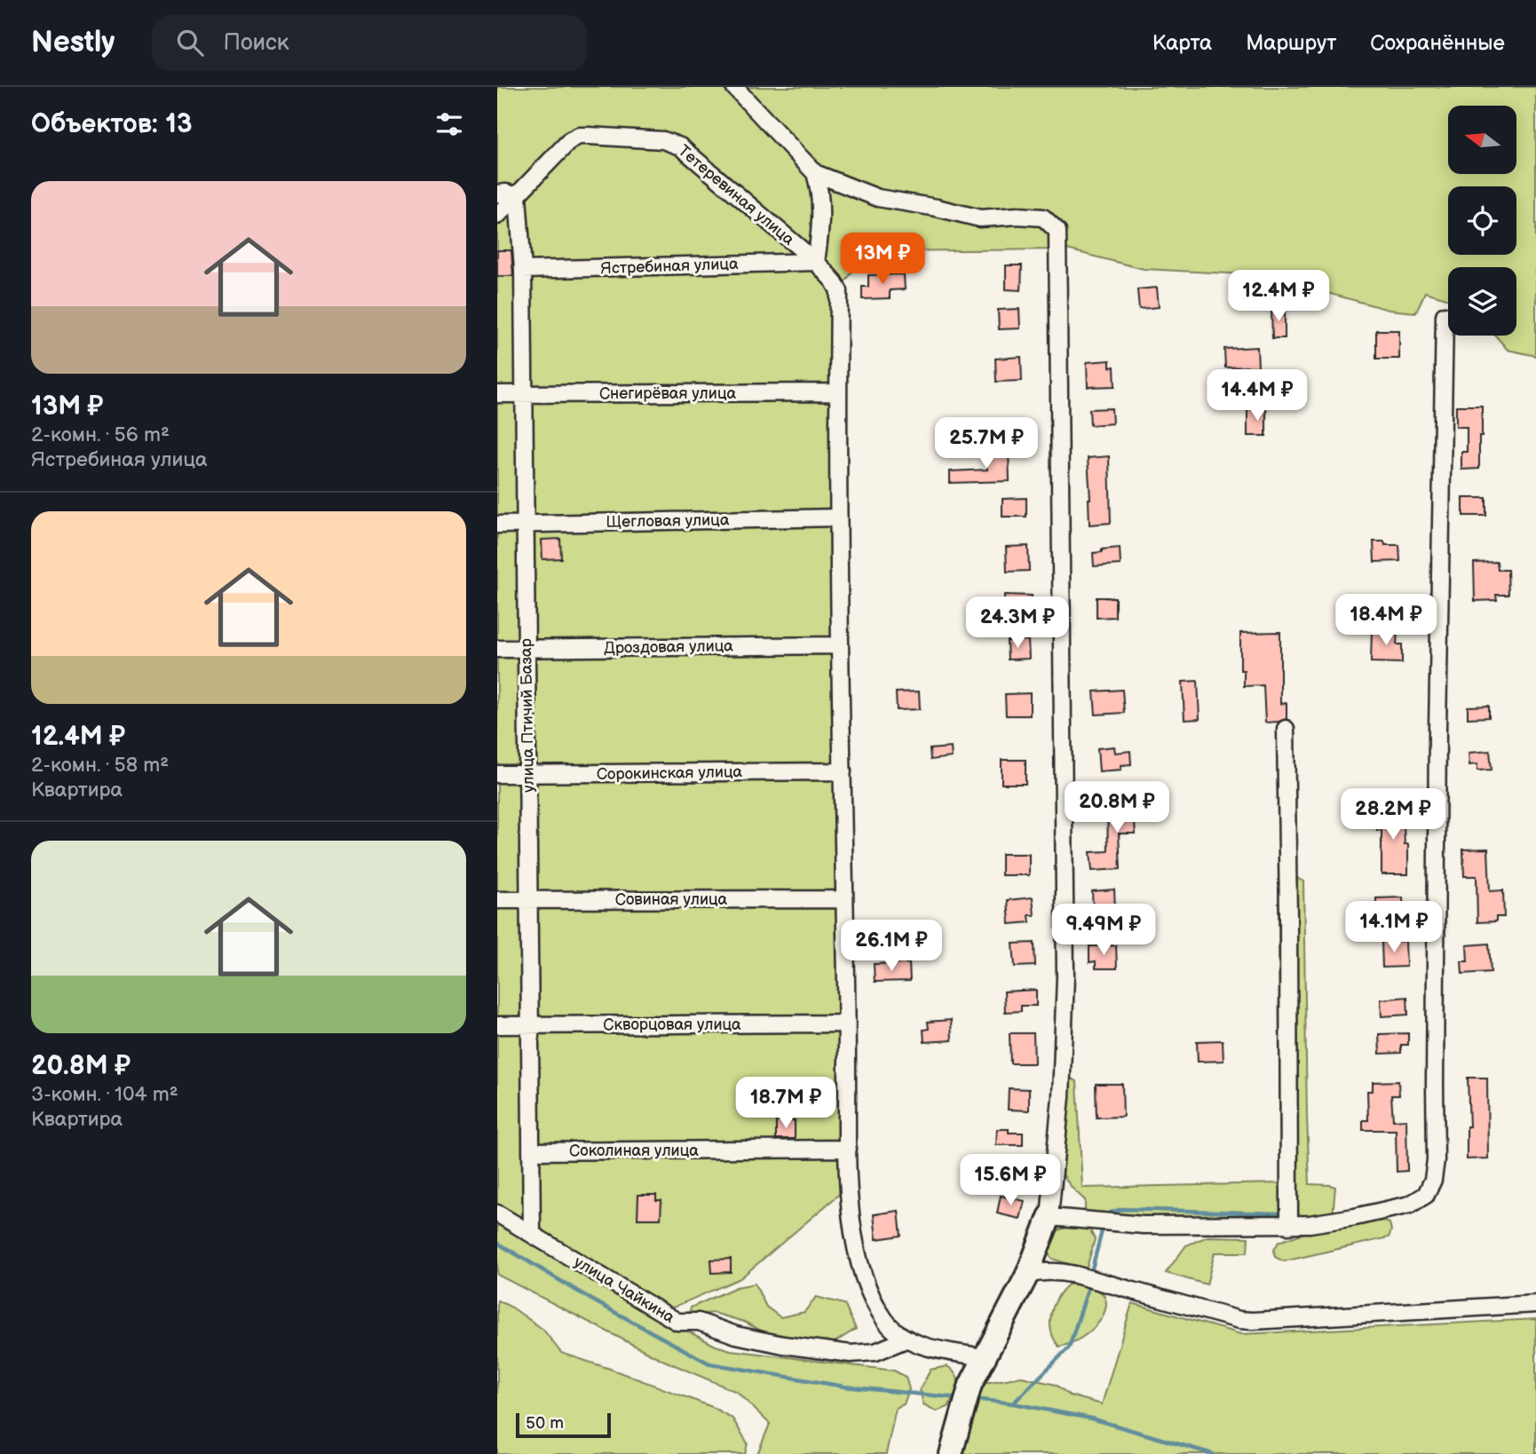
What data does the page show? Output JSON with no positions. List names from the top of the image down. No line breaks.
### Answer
{"streets":{"street":["Тетеревиная улица","Ястребиная улица","Снегирёвая улица","Щегловая улица","Дроздовая улица","улица Птичий Базар","Сорокинская улица","Совиная улица","Скворцовая улица","Соколиная улица","улица Чайкина"]},"crossings":[["Тетеревиная улица","Ястребиная улица"],["Тетеревиная улица","Снегирёвая улица"],["Тетеревиная улица","Щегловая улица"],["Тетеревиная улица","Дроздовая улица"],["Тетеревиная улица","улица Птичий Базар"],["Тетеревиная улица","Сорокинская улица"],["Тетеревиная улица","Совиная улица"],["Тетеревиная улица","Скворцовая улица"],["Тетеревиная улица","Соколиная улица"],["Тетеревиная улица","улица Чайкина"],["Ястребиная улица","улица Птичий Базар"],["Снегирёвая улица","улица Птичий Базар"],["Щегловая улица","улица Птичий Базар"],["Дроздовая улица","улица Птичий Базар"],["улица Птичий Базар","Сорокинская улица"],["улица Птичий Базар","Совиная улица"],["улица Птичий Базар","Скворцовая улица"],["улица Птичий Базар","Соколиная улица"],["улица Птичий Базар","улица Чайкина"]],"scale_bar":"50 m","north":"left","page":{"header":"Nestly","search":"Поиск","nav":["Карта","Маршрут","Сохранённые"],"heading":"Объектов: 13","list":[{"name":"13M ₽","note":"2-комн. · 56 m² · Ястребиная улица"},{"name":"12.4M ₽","note":"2-комн. · 58 m² · Квартира"},{"name":"20.8M ₽","note":"3-комн. · 104 m² · Квартира"}],"price":["13M ₽","12.4M ₽","14.4M ₽","25.7M ₽","18.4M ₽","24.3M ₽","20.8M ₽","28.2M ₽","14.1M ₽","9.49M ₽","26.1M ₽","18.7M ₽","15.6M ₽"],"scale":"50 m"}}
